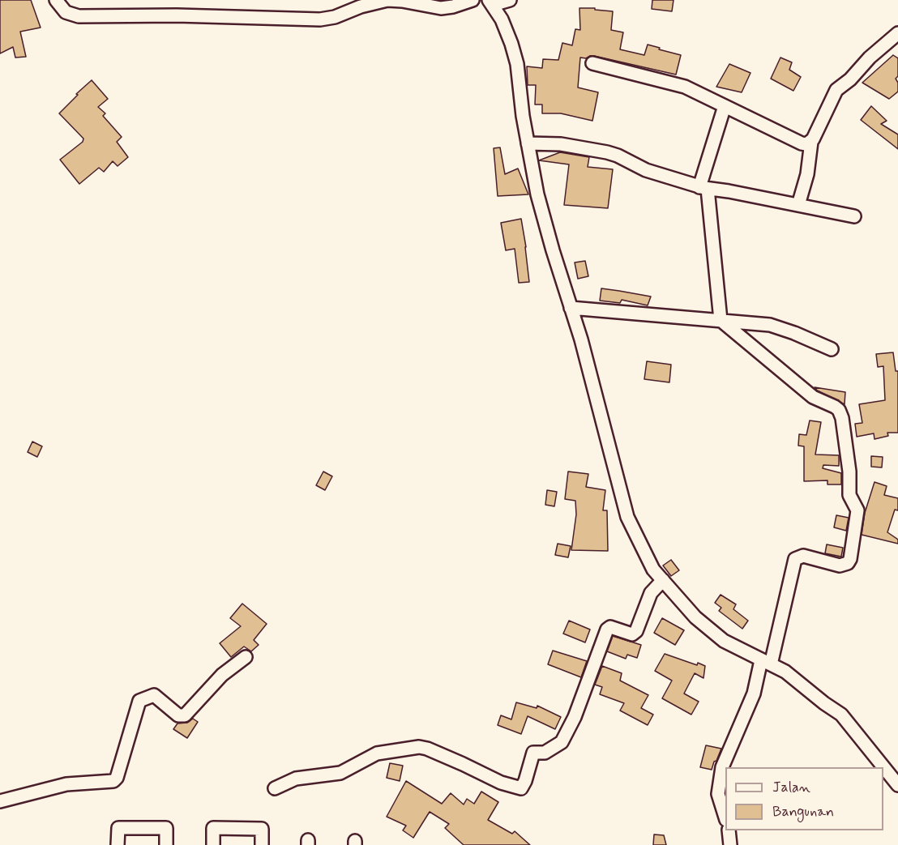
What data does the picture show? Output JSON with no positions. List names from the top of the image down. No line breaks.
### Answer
{"legend":["Jalan","Bangunan"]}
